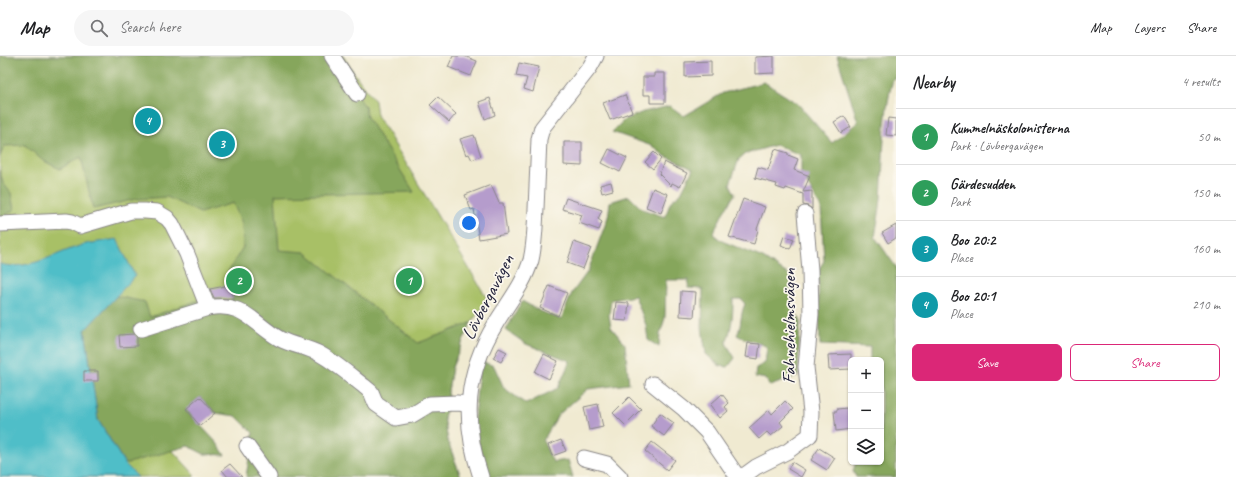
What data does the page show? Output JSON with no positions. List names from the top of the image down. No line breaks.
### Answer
{"streets":{"street":["Lövbergavägen","Fahnehielmsvägen"]},"page":{"header":"Map","search":"Search here","nav":["Map","Layers","Share"],"heading":["Nearby","4 results"],"pins":["4","3","1","2"],"list":[{"mark":"1","name":"Kummelnäskolonisterna","note":"Park · Lövbergavägen","value":"50 m"},{"mark":"2","name":"Gärdesudden","note":"Park","value":"150 m"},{"mark":"3","name":"Boo 20:2","note":"Place","value":"160 m"},{"mark":"4","name":"Boo 20:1","note":"Place","value":"210 m"}],"buttons":["Save","Share"],"map_buttons":["+","−"]}}
